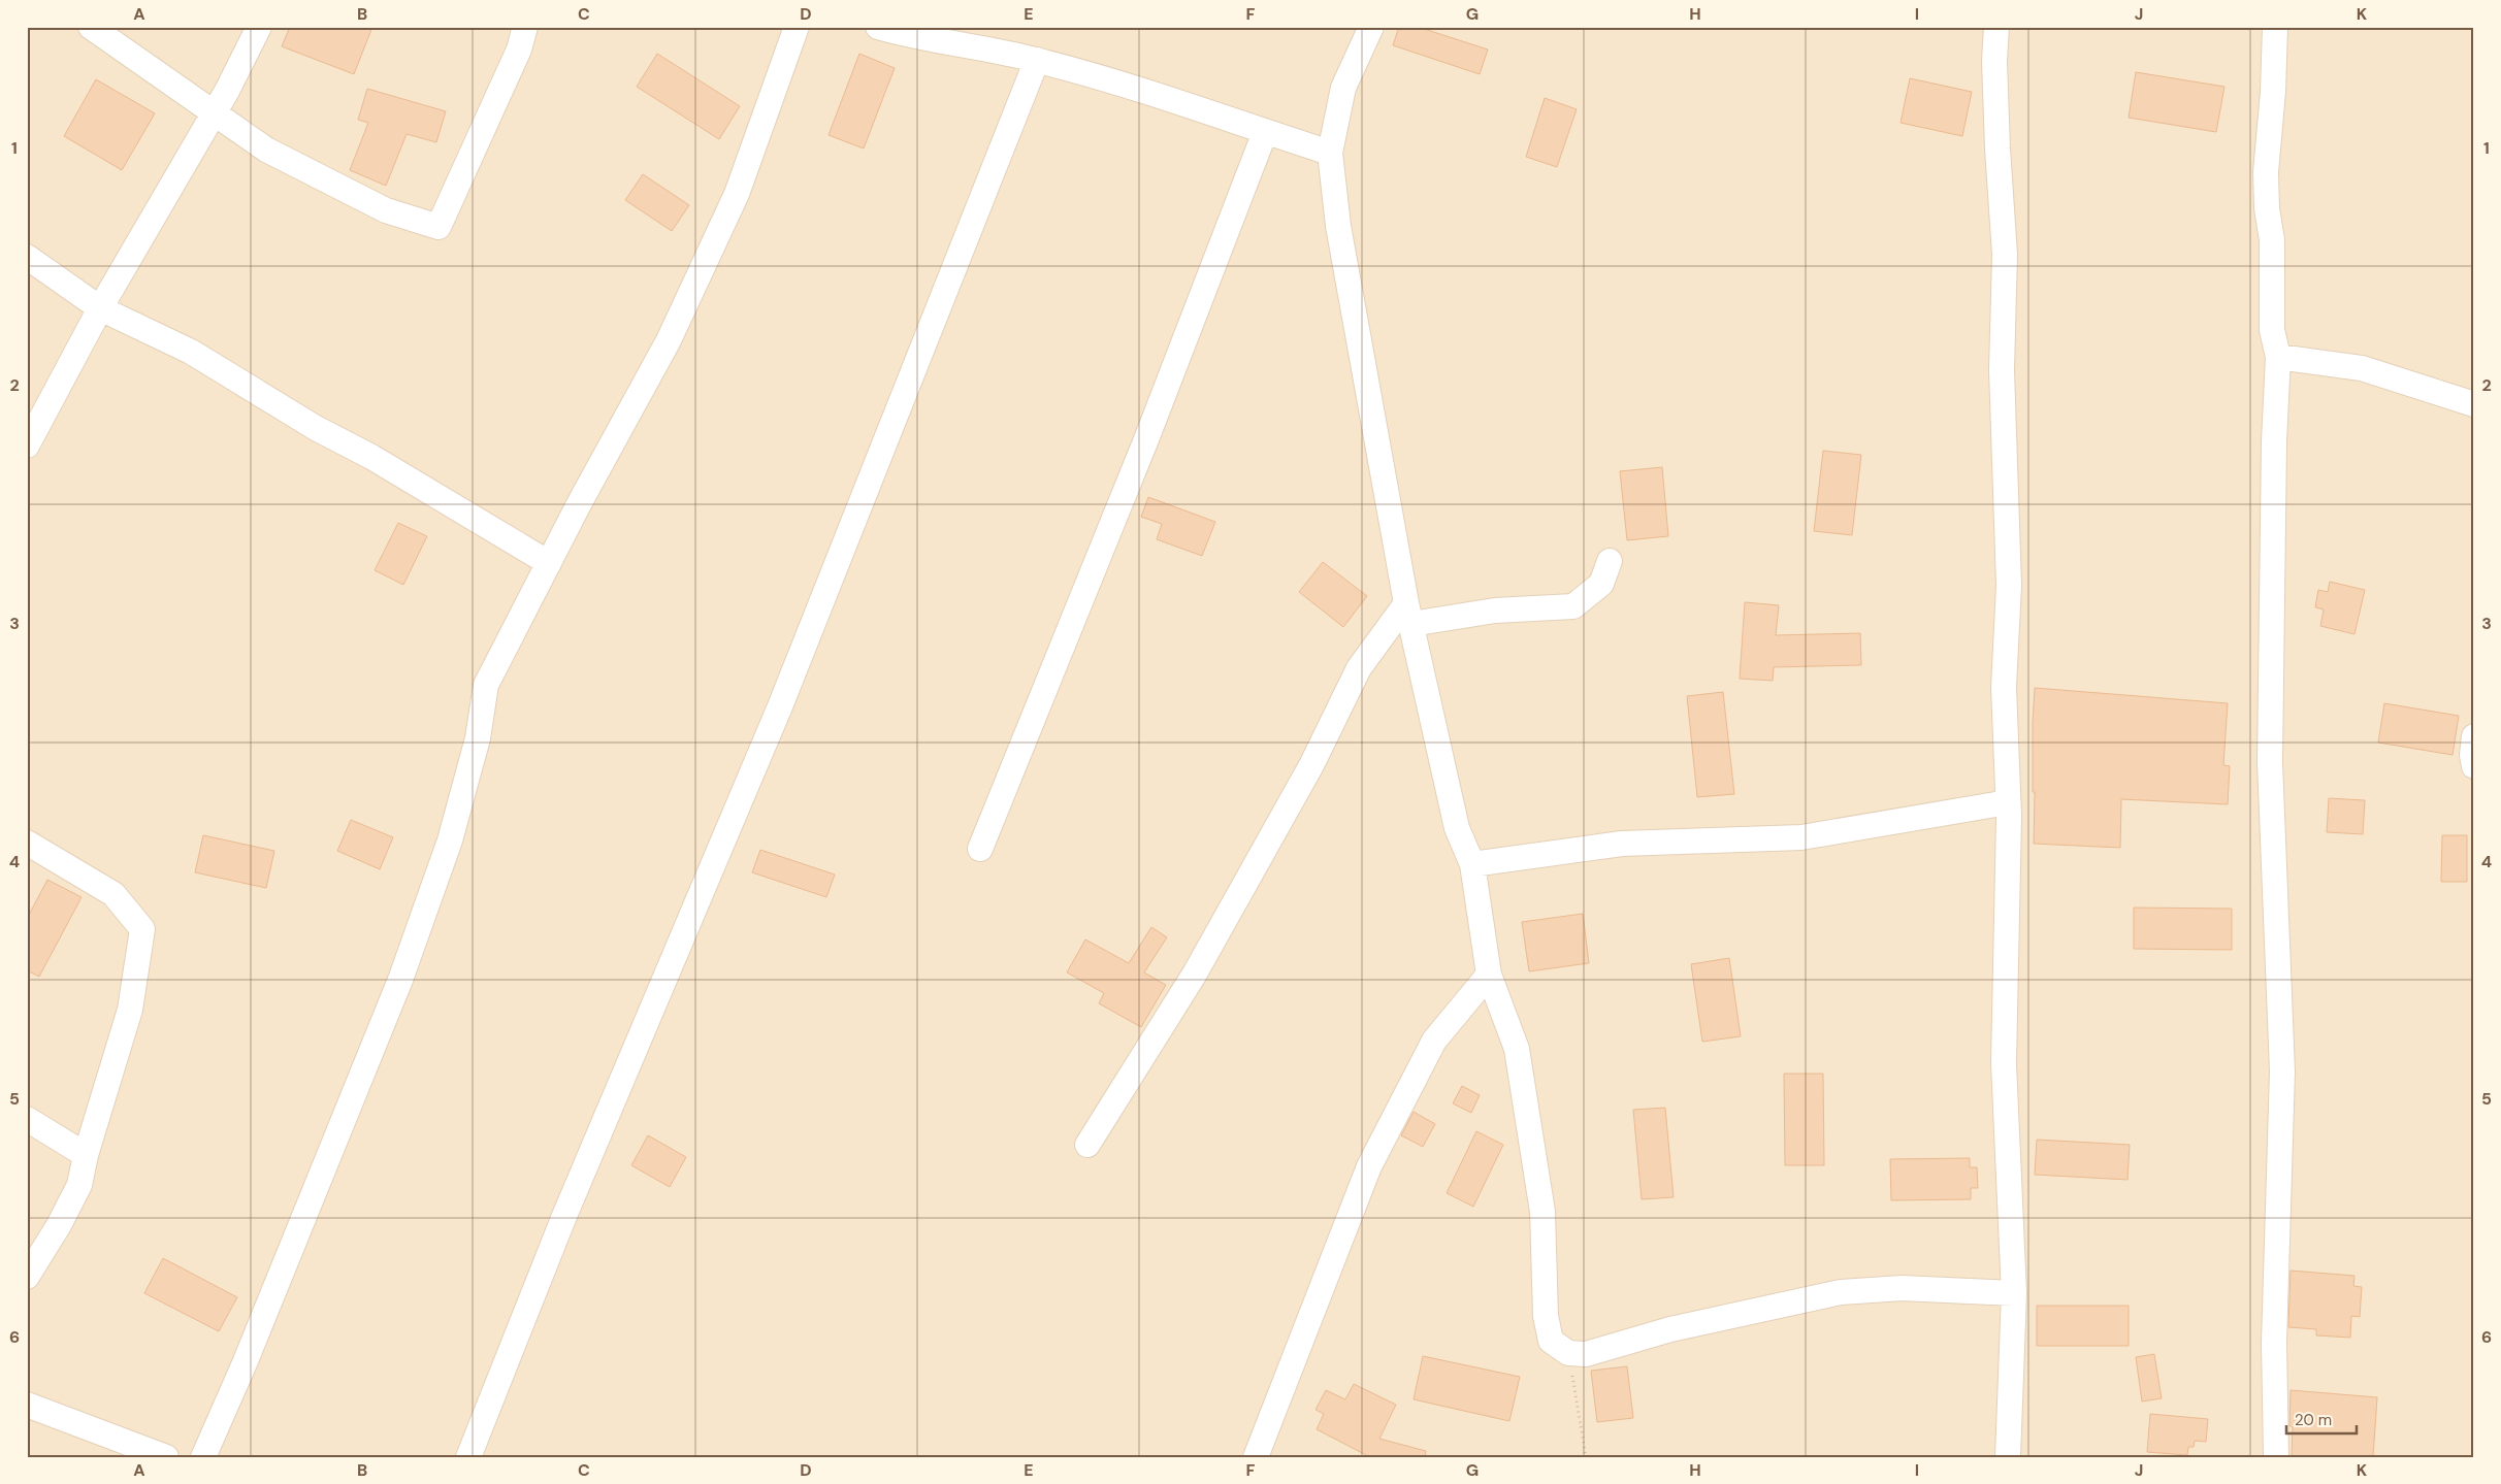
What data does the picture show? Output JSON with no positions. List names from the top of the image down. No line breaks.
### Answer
{"scale_bar":"20 m","grid":{"columns":["A","B","C","D","E","F","G","H","I","J","K"],"rows":["1","2","3","4","5","6"]}}
